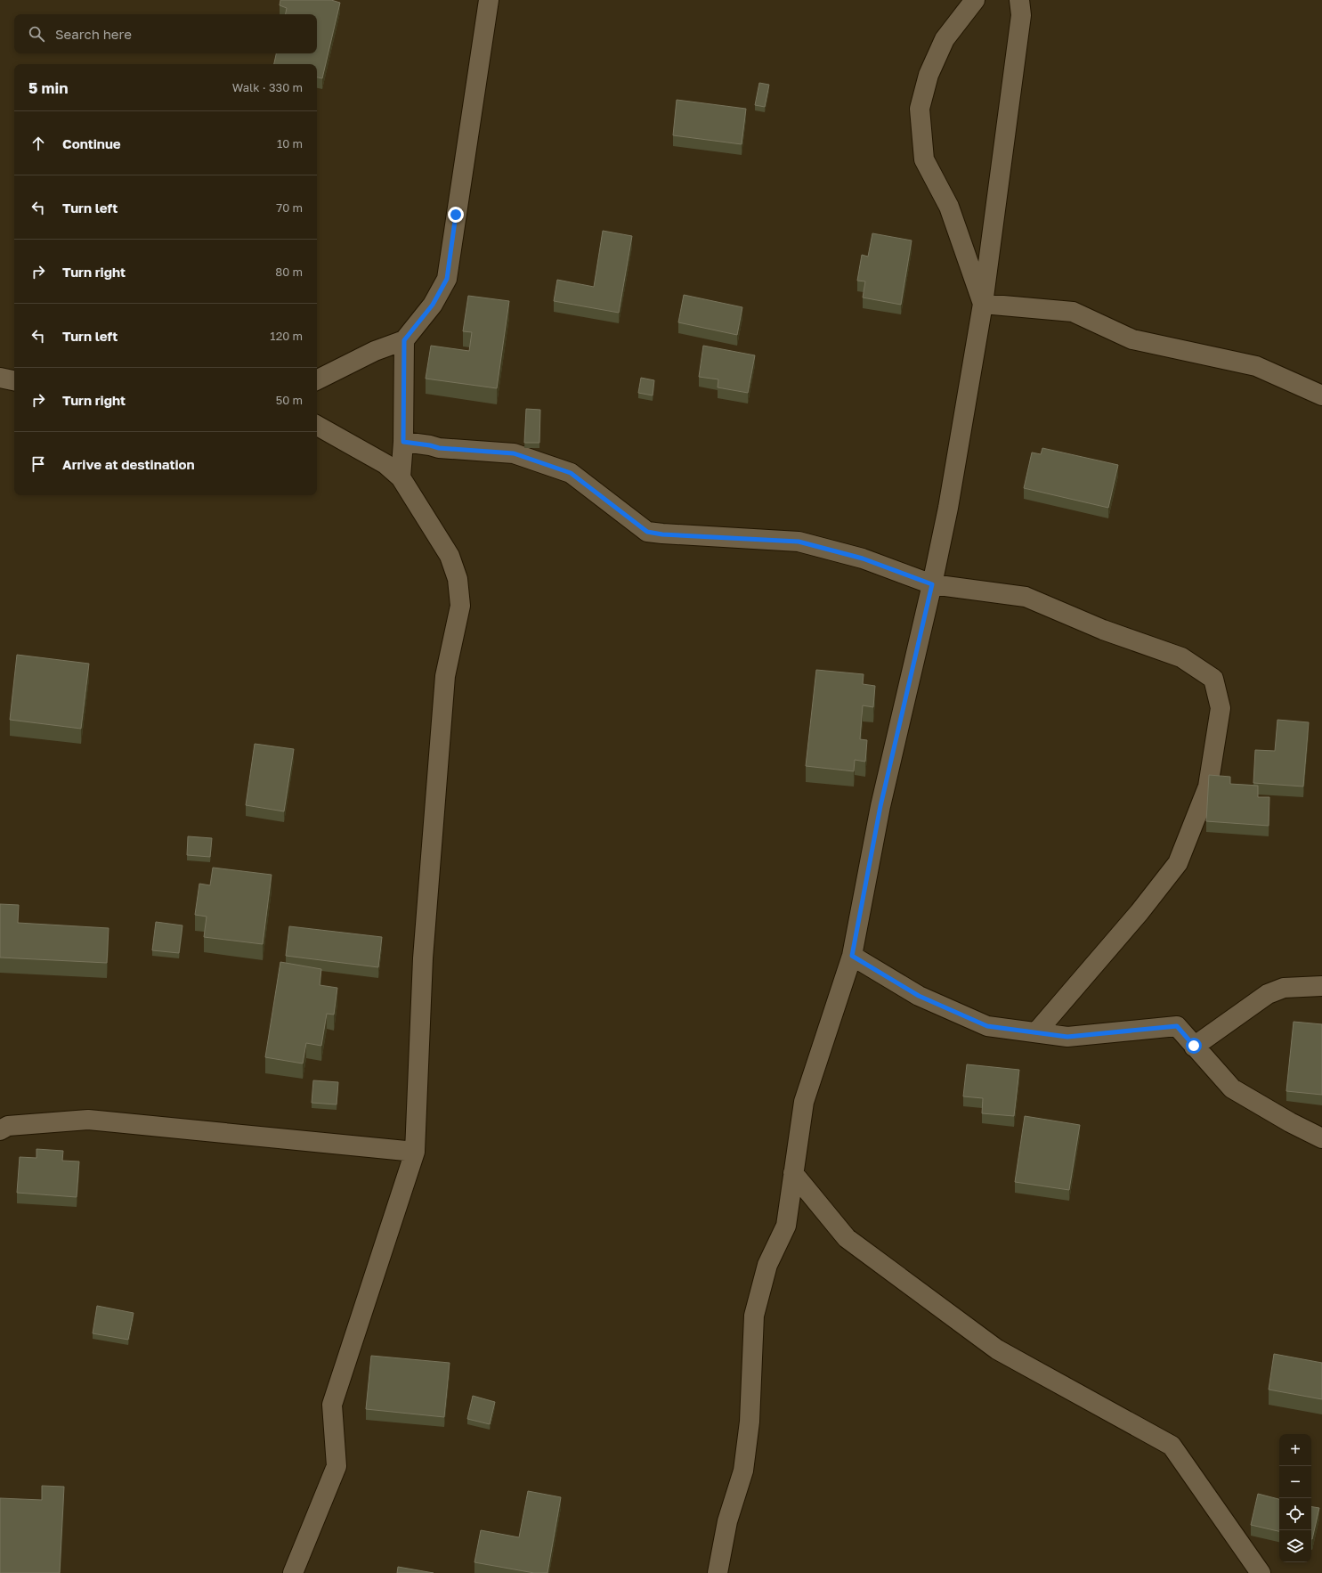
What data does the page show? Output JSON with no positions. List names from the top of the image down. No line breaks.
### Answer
{"page":{"search":"Search here","heading":["5 min","Walk · 330 m"],"list":[["Continue","10 m"],["Turn left","70 m"],["Turn right","80 m"],["Turn left","120 m"],["Turn right","50 m"],"Arrive at destination"],"map_buttons":["+","−"]}}
